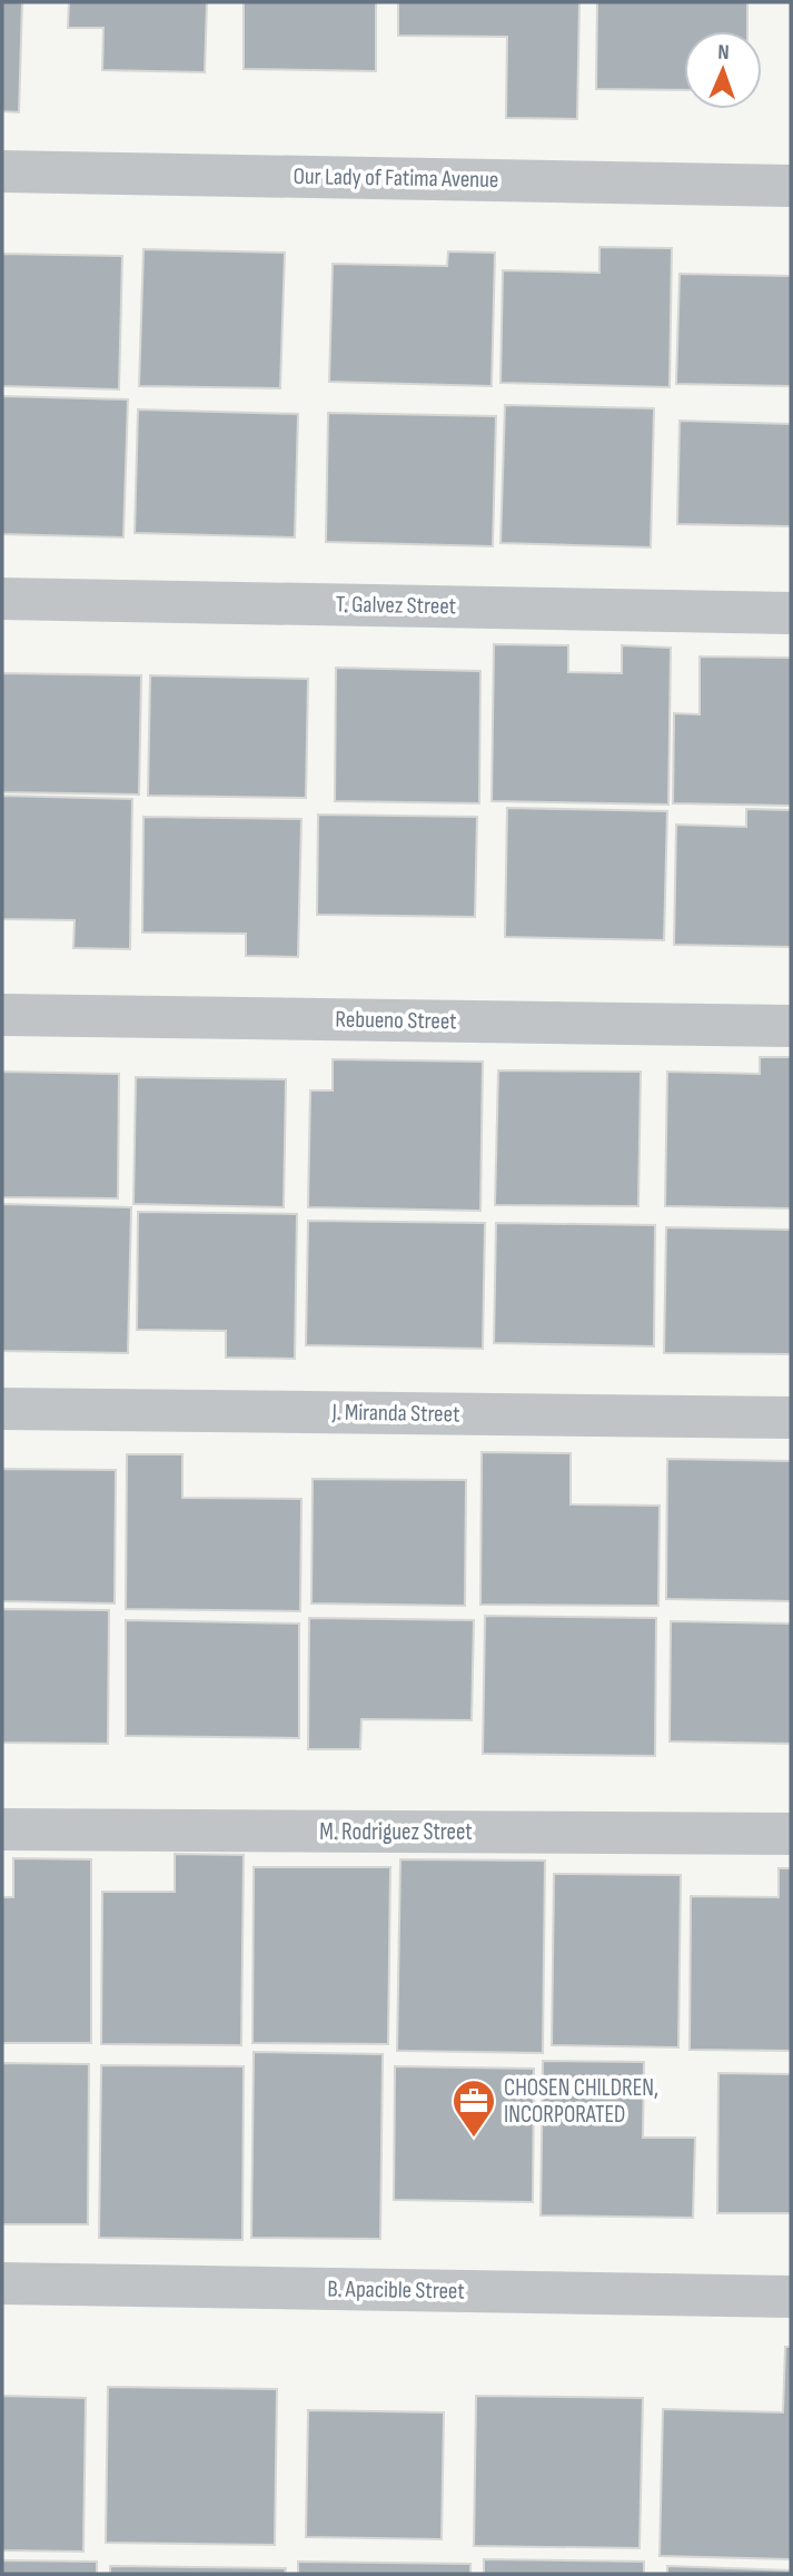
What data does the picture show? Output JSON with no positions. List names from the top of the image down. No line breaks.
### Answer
{"streets":{"street":["Our Lady of Fatima Avenue","T. Galvez Street","Rebueno Street","J. Miranda Street","M. Rodriguez Street","B. Apacible Street"]},"places":{"office":["CHOSEN CHILDREN, INCORPORATED"]},"north":"top"}
